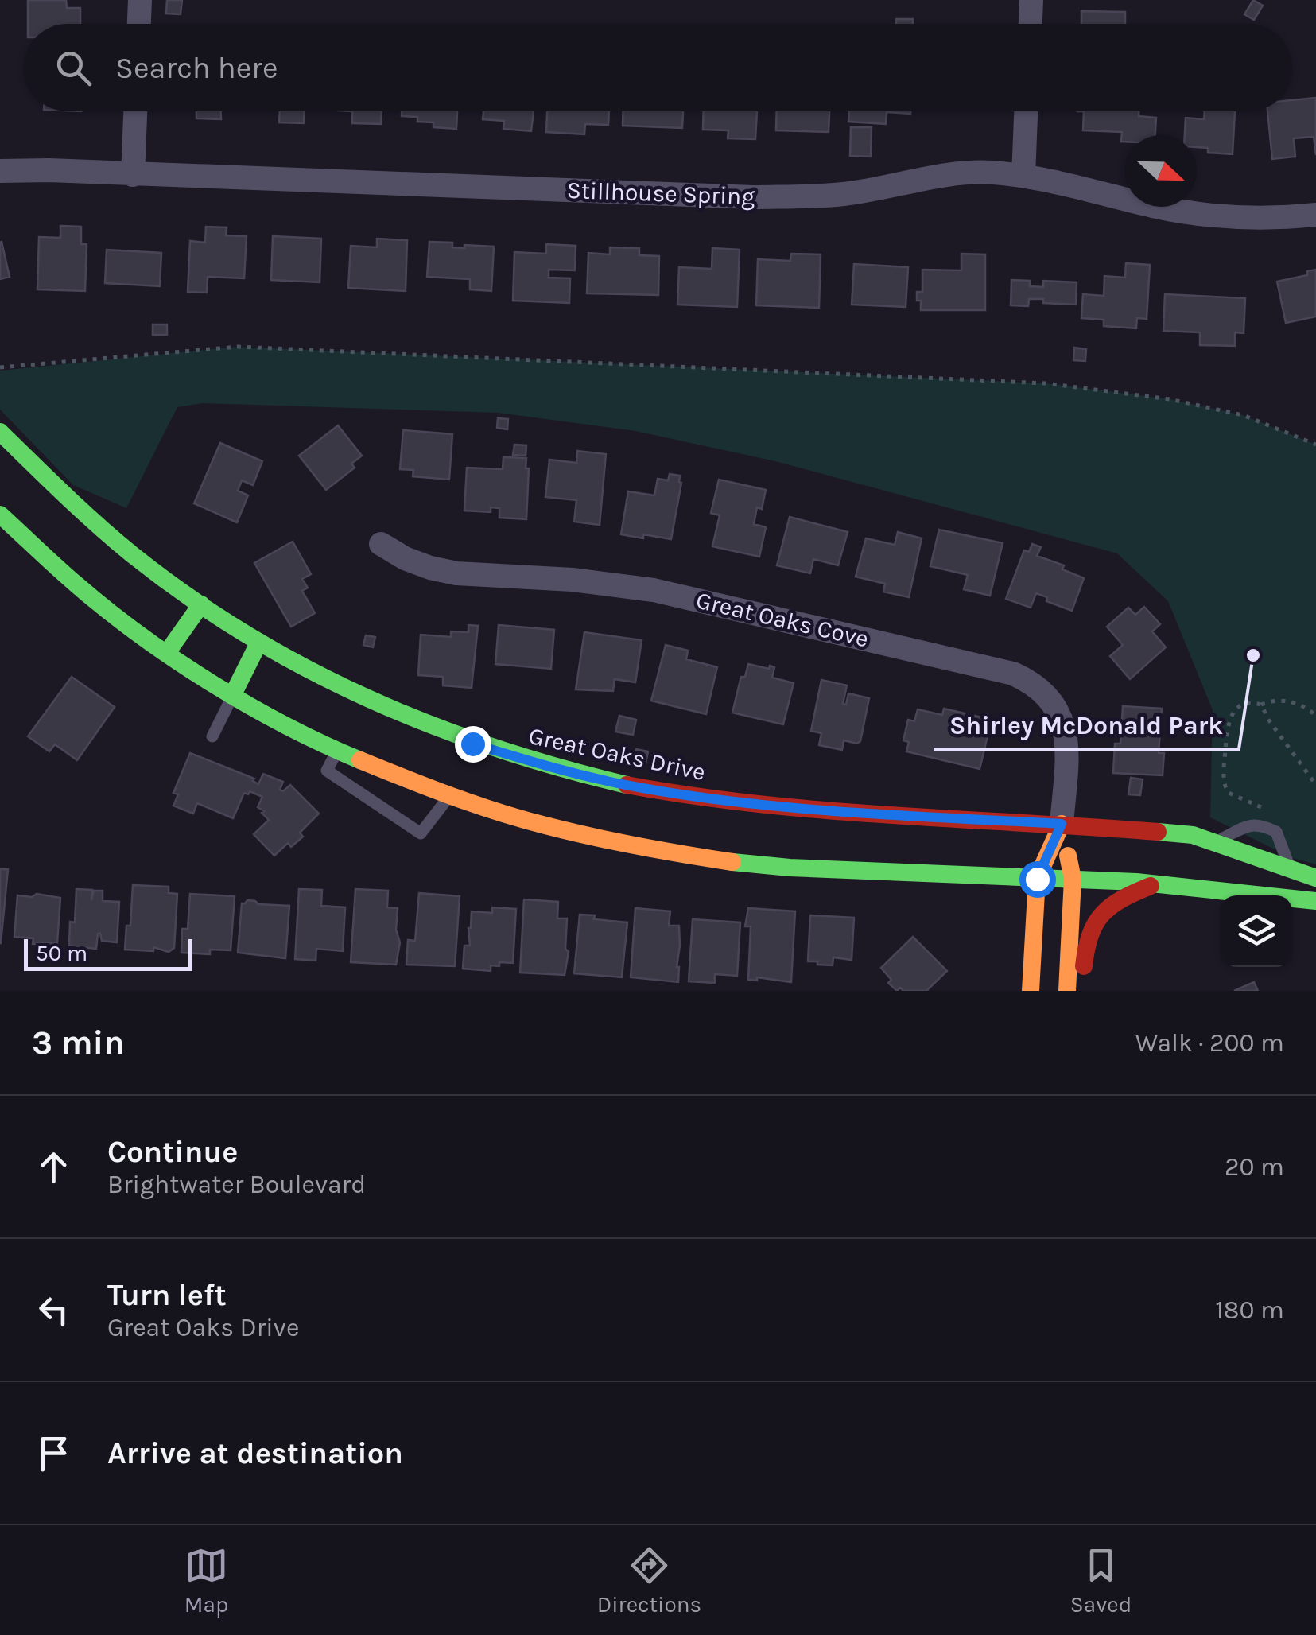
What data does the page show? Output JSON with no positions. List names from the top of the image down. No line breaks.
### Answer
{"streets":{"street":["Stillhouse Spring","Great Oaks Cove","Great Oaks Drive"]},"crossings":[["Great Oaks Cove","Great Oaks Drive"]],"places":["Shirley McDonald Park"],"scale_bar":"50 m","north":"right","page":{"search":"Search here","scale":"50 m","heading":["3 min","Walk · 200 m"],"list":[["Continue","Brightwater Boulevard","20 m"],["Turn left","Great Oaks Drive","180 m"],"Arrive at destination"],"nav":["Map","Directions","Saved"]}}
